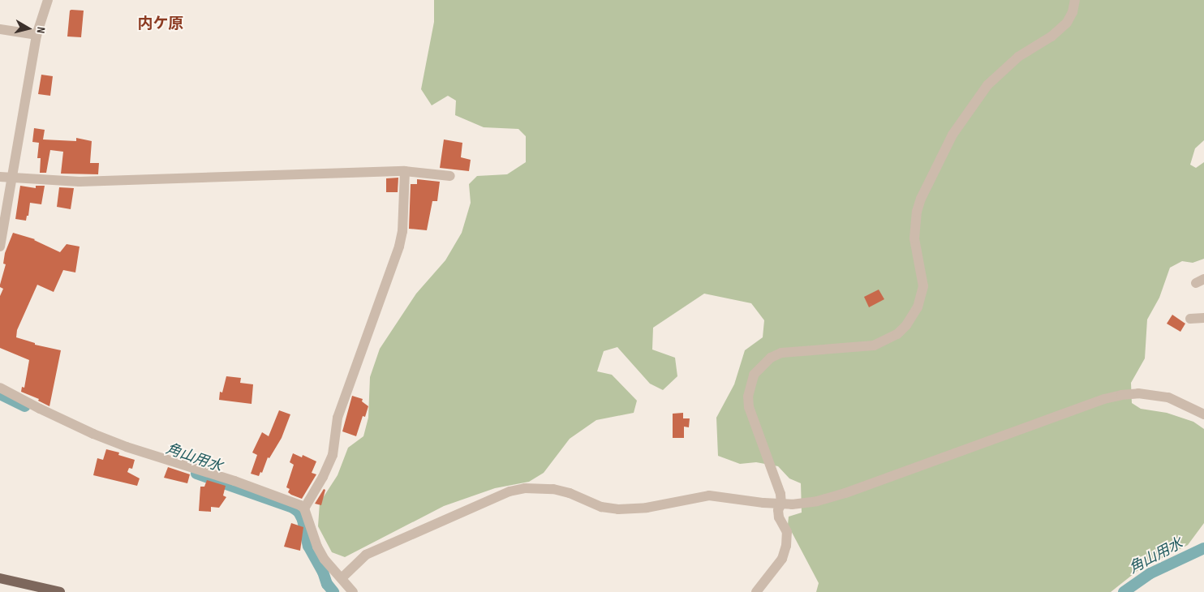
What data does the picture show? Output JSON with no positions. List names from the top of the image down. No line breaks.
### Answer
{"districts":["内ケ原"],"water":["角山用水"],"north":"right"}
